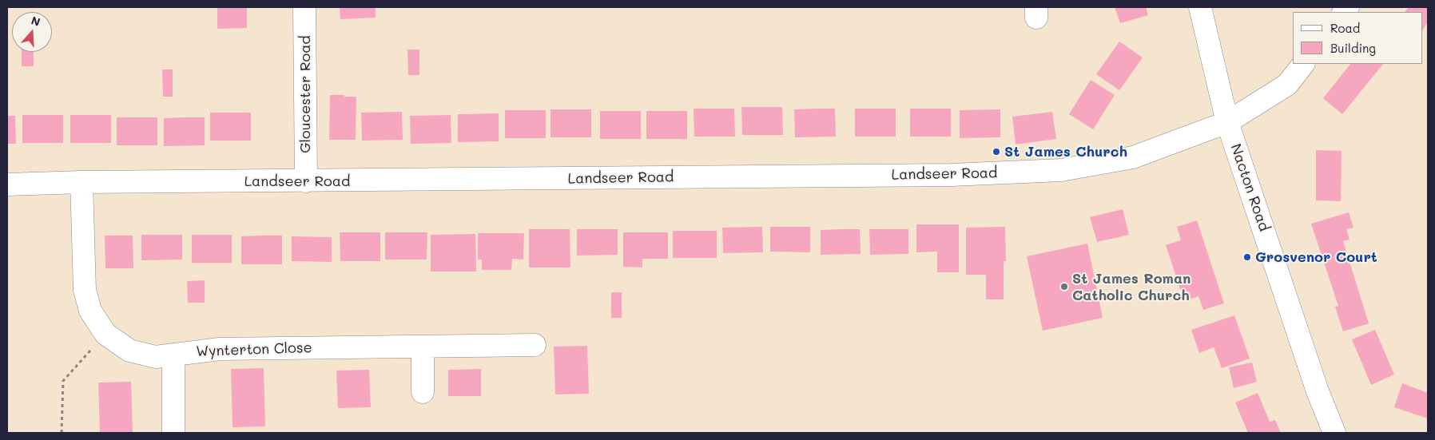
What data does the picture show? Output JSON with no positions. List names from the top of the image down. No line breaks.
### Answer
{"streets":{"street":["Gloucester Road","Landseer Road","Nacton Road","Wynterton Close"]},"crossings":[["Gloucester Road","Landseer Road"],["Landseer Road","Nacton Road"],["Landseer Road","Wynterton Close"]],"places":["St James Church","Grosvenor Court","St James Roman Catholic Church"],"legend":["Road","Building"],"north":"top"}
